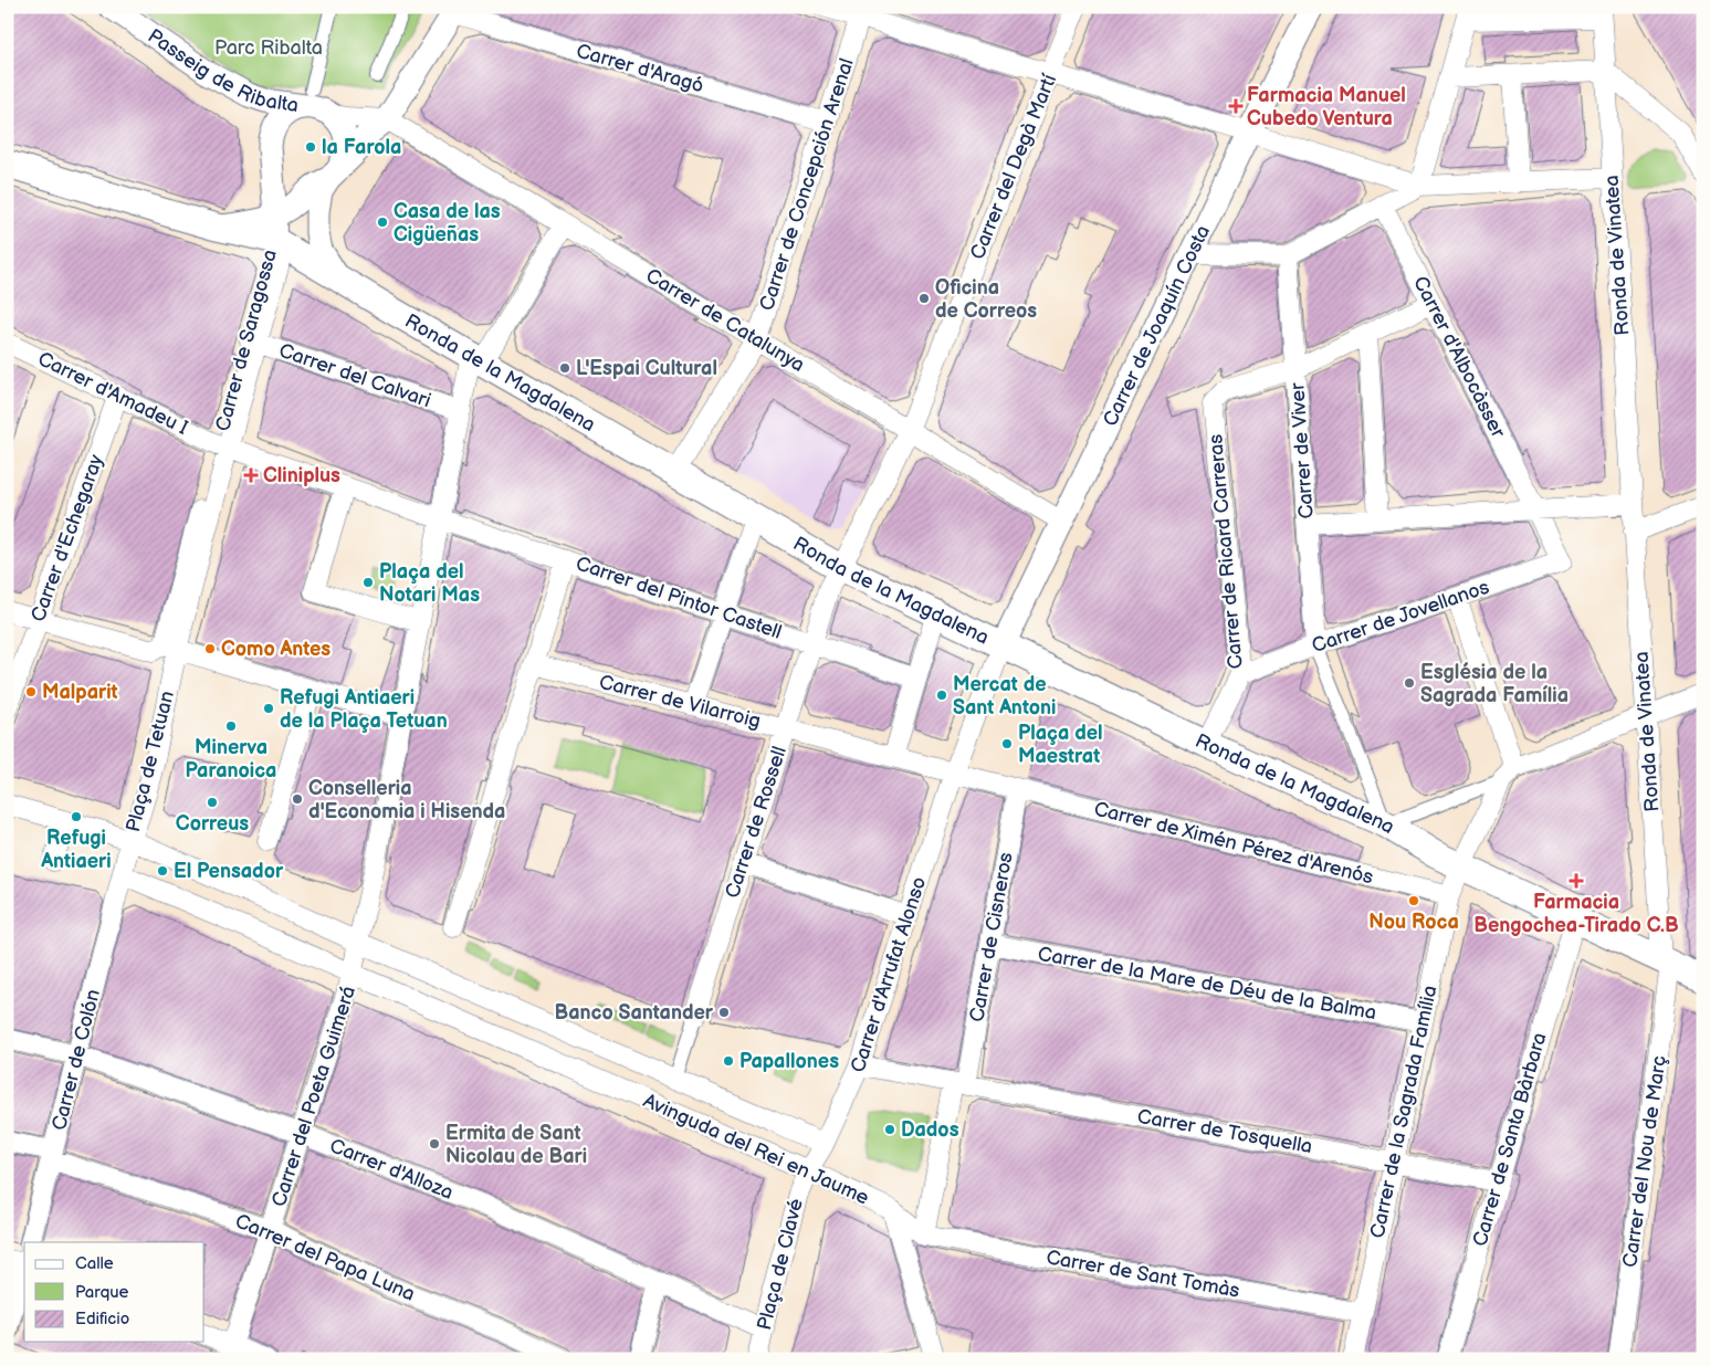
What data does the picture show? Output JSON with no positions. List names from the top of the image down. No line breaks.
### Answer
{"streets":{"main road":["Ronda de la Magdalena"],"street":["Passeig de Ribalta","Carrer d'Aragó","Carrer del Degà Martí","Carrer de Concepción Arenal","Ronda de Vinatea","Carrer de Catalunya","Carrer de Joaquín Costa","Carrer de Saragossa","Carrer d'Albocàsser","Carrer del Calvari","Carrer d'Amadeu I","Carrer de Viver","Carrer d'Echegaray","Carrer de Ricard Carreras","Carrer del Pintor Castell","Carrer de Jovellanos","Carrer de Vilarroig","Plaça de Tetuan","Carrer de Rossell","Carrer de Ximén Pérez d'Arenós","Carrer de Cisneros","Carrer d'Arrufat Alonso","Carrer de la Mare de Déu de la Balma","Carrer de Colón","Carrer del Poeta Guimerá","Carrer de la Sagrada Família","Carrer de Tosquella","Carrer de Santa Bàrbara","Avinguda del Rei en Jaume","Carrer del Nou de Març","Carrer d'Alloza","Carrer del Papa Luna","Plaça de Clavé","Carrer de Sant Tomàs"]},"crossings":[["Passeig de Ribalta","Ronda de la Magdalena"],["Carrer d'Aragó","Carrer de Concepción Arenal"],["Carrer del Degà Martí","Carrer de Catalunya"],["Carrer del Degà Martí","Ronda de la Magdalena"],["Carrer del Degà Martí","Carrer de Rossell"],["Carrer de Concepción Arenal","Carrer de Catalunya"],["Carrer de Concepción Arenal","Ronda de la Magdalena"],["Ronda de Vinatea","Ronda de la Magdalena"],["Ronda de Vinatea","Carrer del Nou de Març"],["Carrer de Catalunya","Carrer de Joaquín Costa"],["Carrer de Joaquín Costa","Ronda de la Magdalena"],["Carrer de Saragossa","Ronda de la Magdalena"],["Carrer de Saragossa","Carrer del Calvari"],["Carrer de Saragossa","Carrer d'Amadeu I"],["Carrer de Saragossa","Plaça de Tetuan"],["Carrer d'Albocàsser","Carrer de Jovellanos"],["Ronda de la Magdalena","Carrer de Ricard Carreras"],["Ronda de la Magdalena","Carrer de Rossell"],["Ronda de la Magdalena","Carrer de la Sagrada Família"],["Ronda de la Magdalena","Carrer de Santa Bàrbara"],["Ronda de la Magdalena","Carrer del Nou de Març"],["Carrer d'Amadeu I","Carrer d'Echegaray"],["Carrer d'Amadeu I","Carrer del Pintor Castell"],["Carrer de Viver","Carrer de Ricard Carreras"],["Carrer de Viver","Carrer de Jovellanos"],["Carrer de Ricard Carreras","Carrer de Jovellanos"],["Carrer del Pintor Castell","Carrer de Rossell"],["Carrer de Vilarroig","Carrer de Rossell"],["Carrer de Vilarroig","Carrer d'Arrufat Alonso"],["Plaça de Tetuan","Carrer de Colón"],["Plaça de Tetuan","Avinguda del Rei en Jaume"],["Carrer de Rossell","Avinguda del Rei en Jaume"],["Carrer de Ximén Pérez d'Arenós","Carrer de Cisneros"],["Carrer de Ximén Pérez d'Arenós","Carrer de la Sagrada Família"],["Carrer de Cisneros","Carrer de la Mare de Déu de la Balma"],["Carrer de Cisneros","Carrer de Tosquella"],["Carrer d'Arrufat Alonso","Avinguda del Rei en Jaume"],["Carrer d'Arrufat Alonso","Plaça de Clavé"],["Carrer de la Mare de Déu de la Balma","Carrer de la Sagrada Família"],["Carrer de Colón","Avinguda del Rei en Jaume"],["Carrer de Colón","Carrer d'Alloza"],["Carrer de Colón","Carrer del Papa Luna"],["Carrer del Poeta Guimerá","Avinguda del Rei en Jaume"],["Carrer del Poeta Guimerá","Carrer d'Alloza"],["Carrer del Poeta Guimerá","Carrer del Papa Luna"],["Carrer de la Sagrada Família","Carrer de Tosquella"],["Carrer de la Sagrada Família","Carrer de Sant Tomàs"],["Carrer de Tosquella","Carrer de Santa Bàrbara"],["Avinguda del Rei en Jaume","Plaça de Clavé"],["Avinguda del Rei en Jaume","Carrer de Sant Tomàs"],["Carrer d'Alloza","Plaça de Clavé"]],"parks":["Parc Ribalta"],"places":{"health":["Farmacia Manuel Cubedo Ventura","Cliniplus","Farmacia Bengochea-Tirado C.B"],"other":["la Farola","Casa de las Cigüeñas","Oficina de Correos","L'Espai Cultural","Plaça del Notari Mas","Como Antes","Església de la Sagrada Família","Malparit","Mercat de Sant Antoni","Refugi Antiaeri de la Plaça Tetuan","Minerva Paranoica","Plaça del Maestrat","Conselleria d'Economia i Hisenda","Correus","Refugi Antiaeri","El Pensador","Nou Roca","Banco Santander","Papallones","Dados","Ermita de Sant Nicolau de Bari"]},"legend":["Calle","Parque","Edificio"]}
